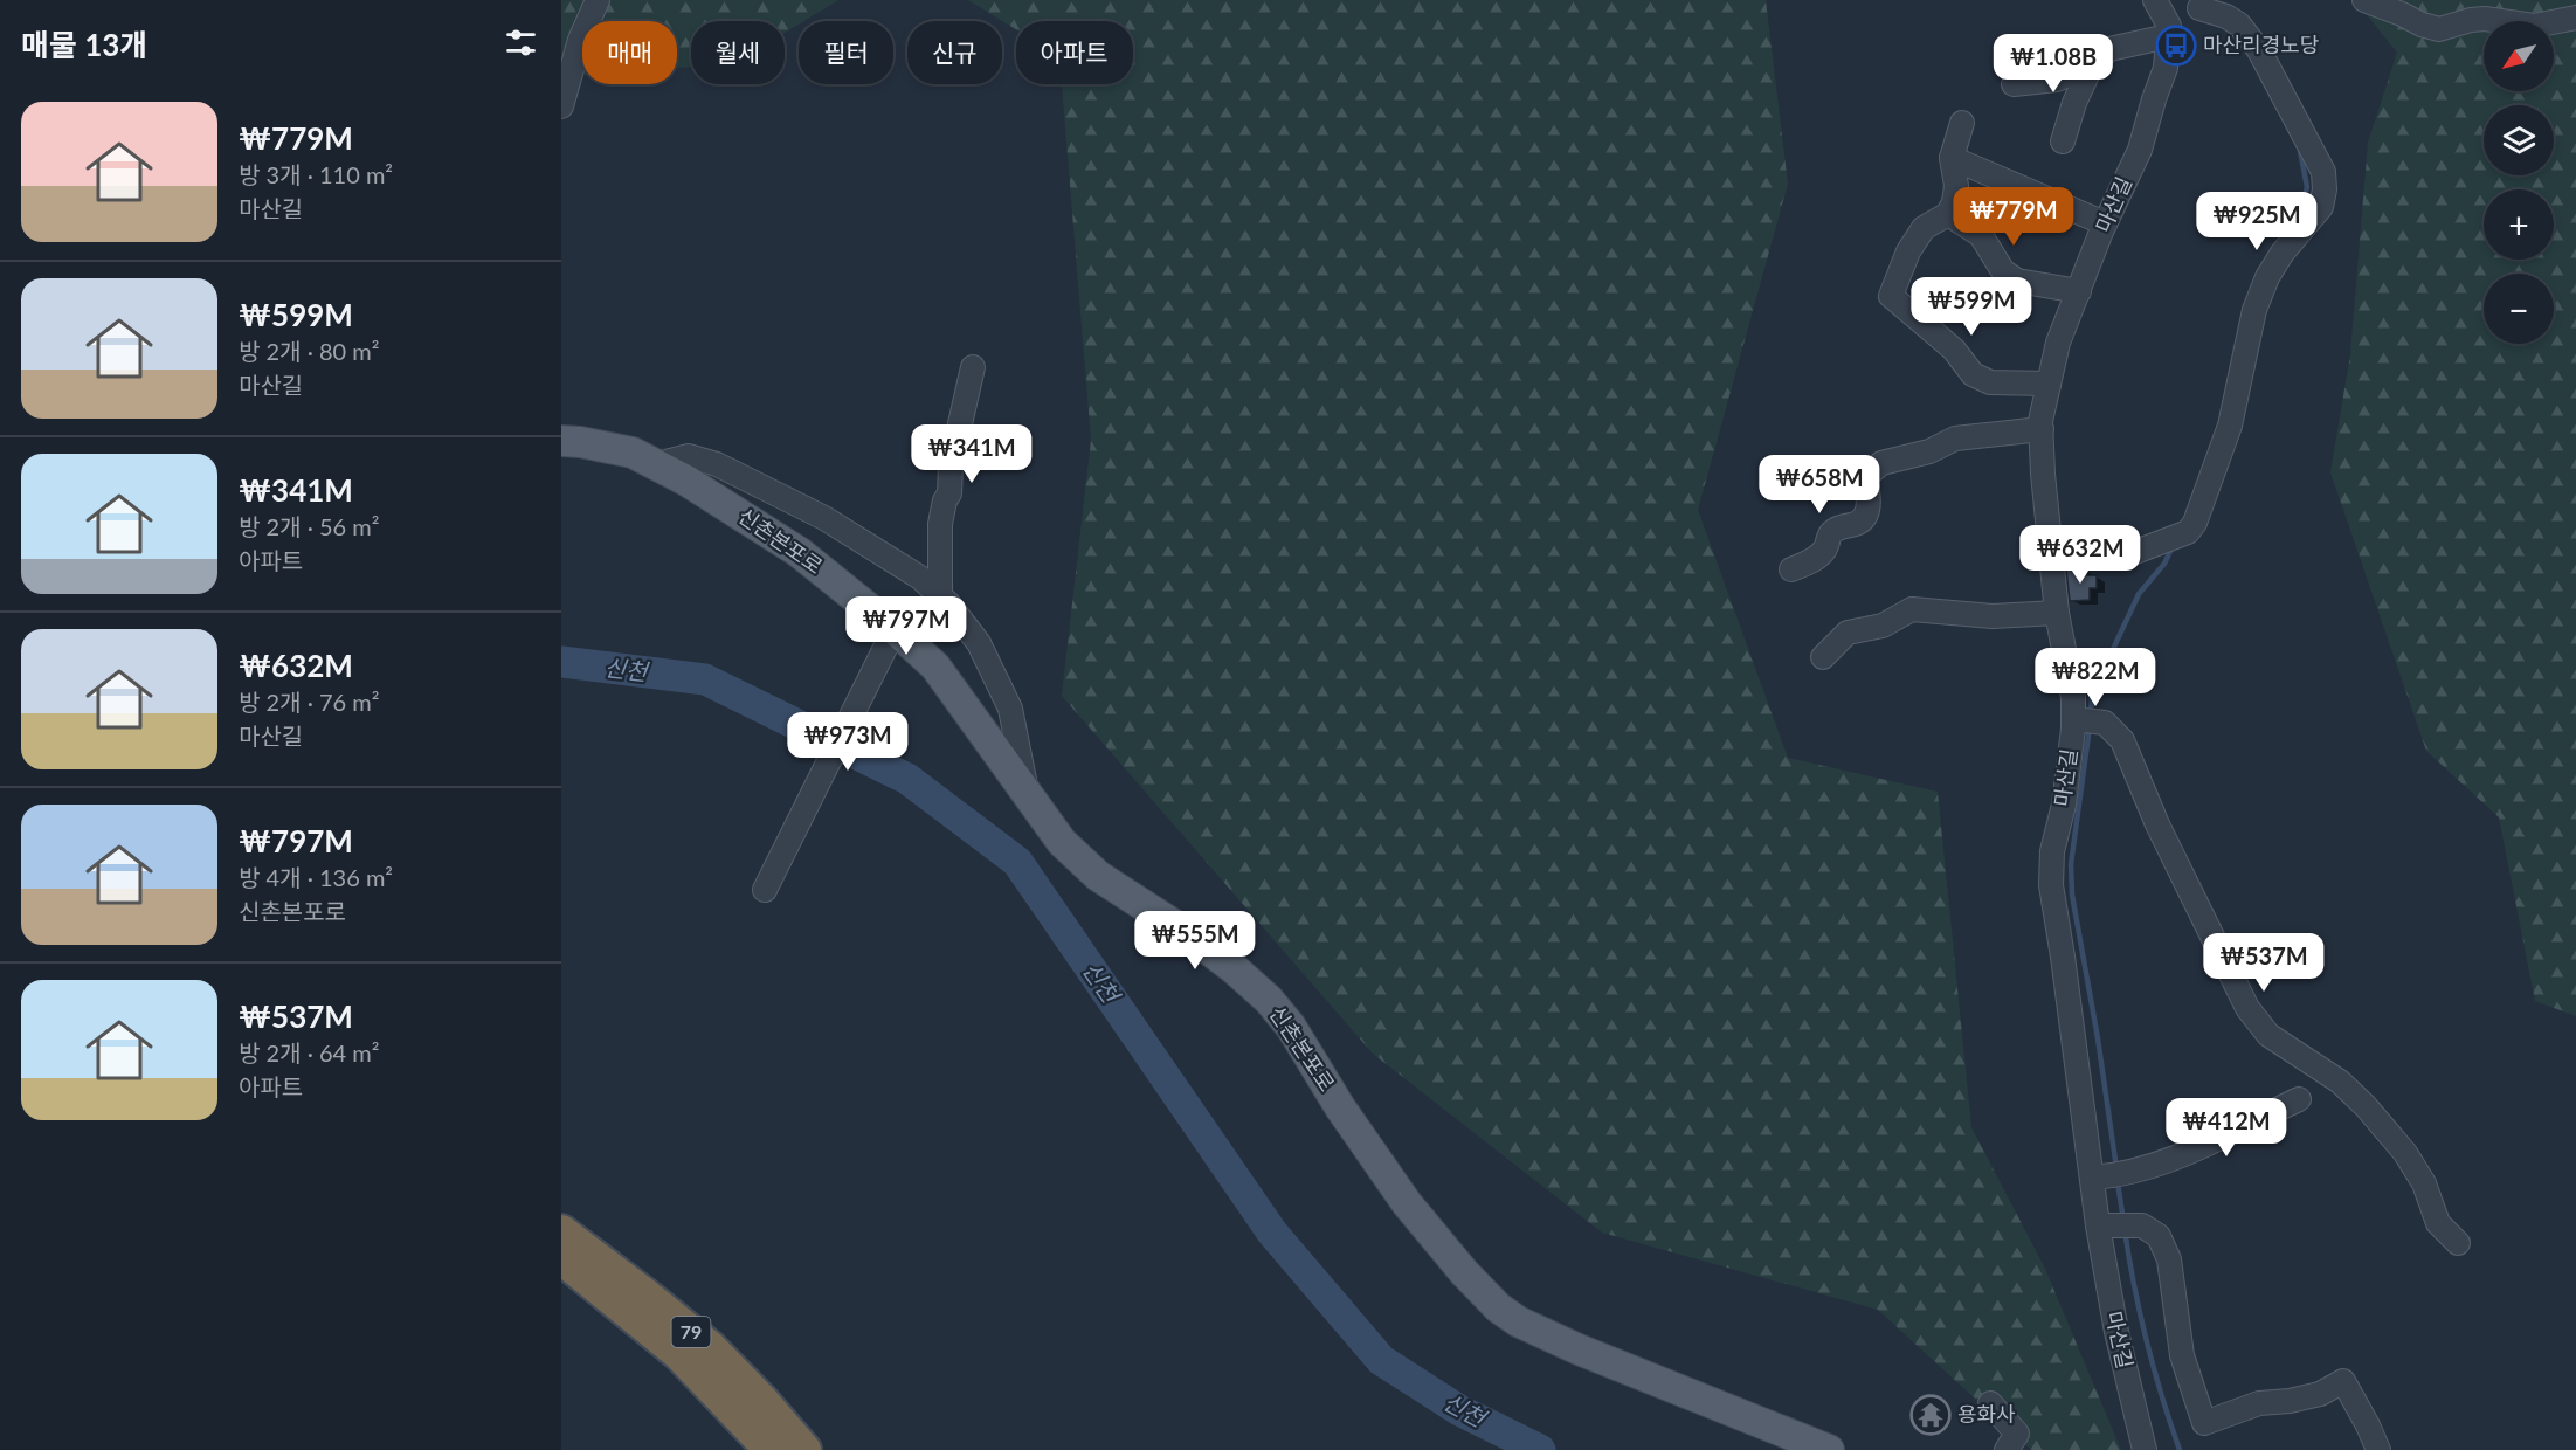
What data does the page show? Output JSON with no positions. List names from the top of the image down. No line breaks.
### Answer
{"streets":{"highway":["79"],"main road":["신촌본포로"],"street":["마산길"]},"water":["신천"],"places":{"bus stop":["마산리경노당"],"temple":["용화사"]},"north":"bottom left","page":{"heading":"매물 13개","map_buttons":["+","−"],"chip":["매매","월세","필터","신규","아파트"],"price":["₩1.08B","₩779M","₩925M","₩599M","₩341M","₩658M","₩632M","₩797M","₩822M","₩973M","₩555M","₩537M","₩412M"],"list":[{"name":"₩779M","note":"방 3개 · 110 m² · 마산길"},{"name":"₩599M","note":"방 2개 · 80 m² · 마산길"},{"name":"₩341M","note":"방 2개 · 56 m² · 아파트"},{"name":"₩632M","note":"방 2개 · 76 m² · 마산길"},{"name":"₩797M","note":"방 4개 · 136 m² · 신촌본포로"},{"name":"₩537M","note":"방 2개 · 64 m² · 아파트"}]}}
